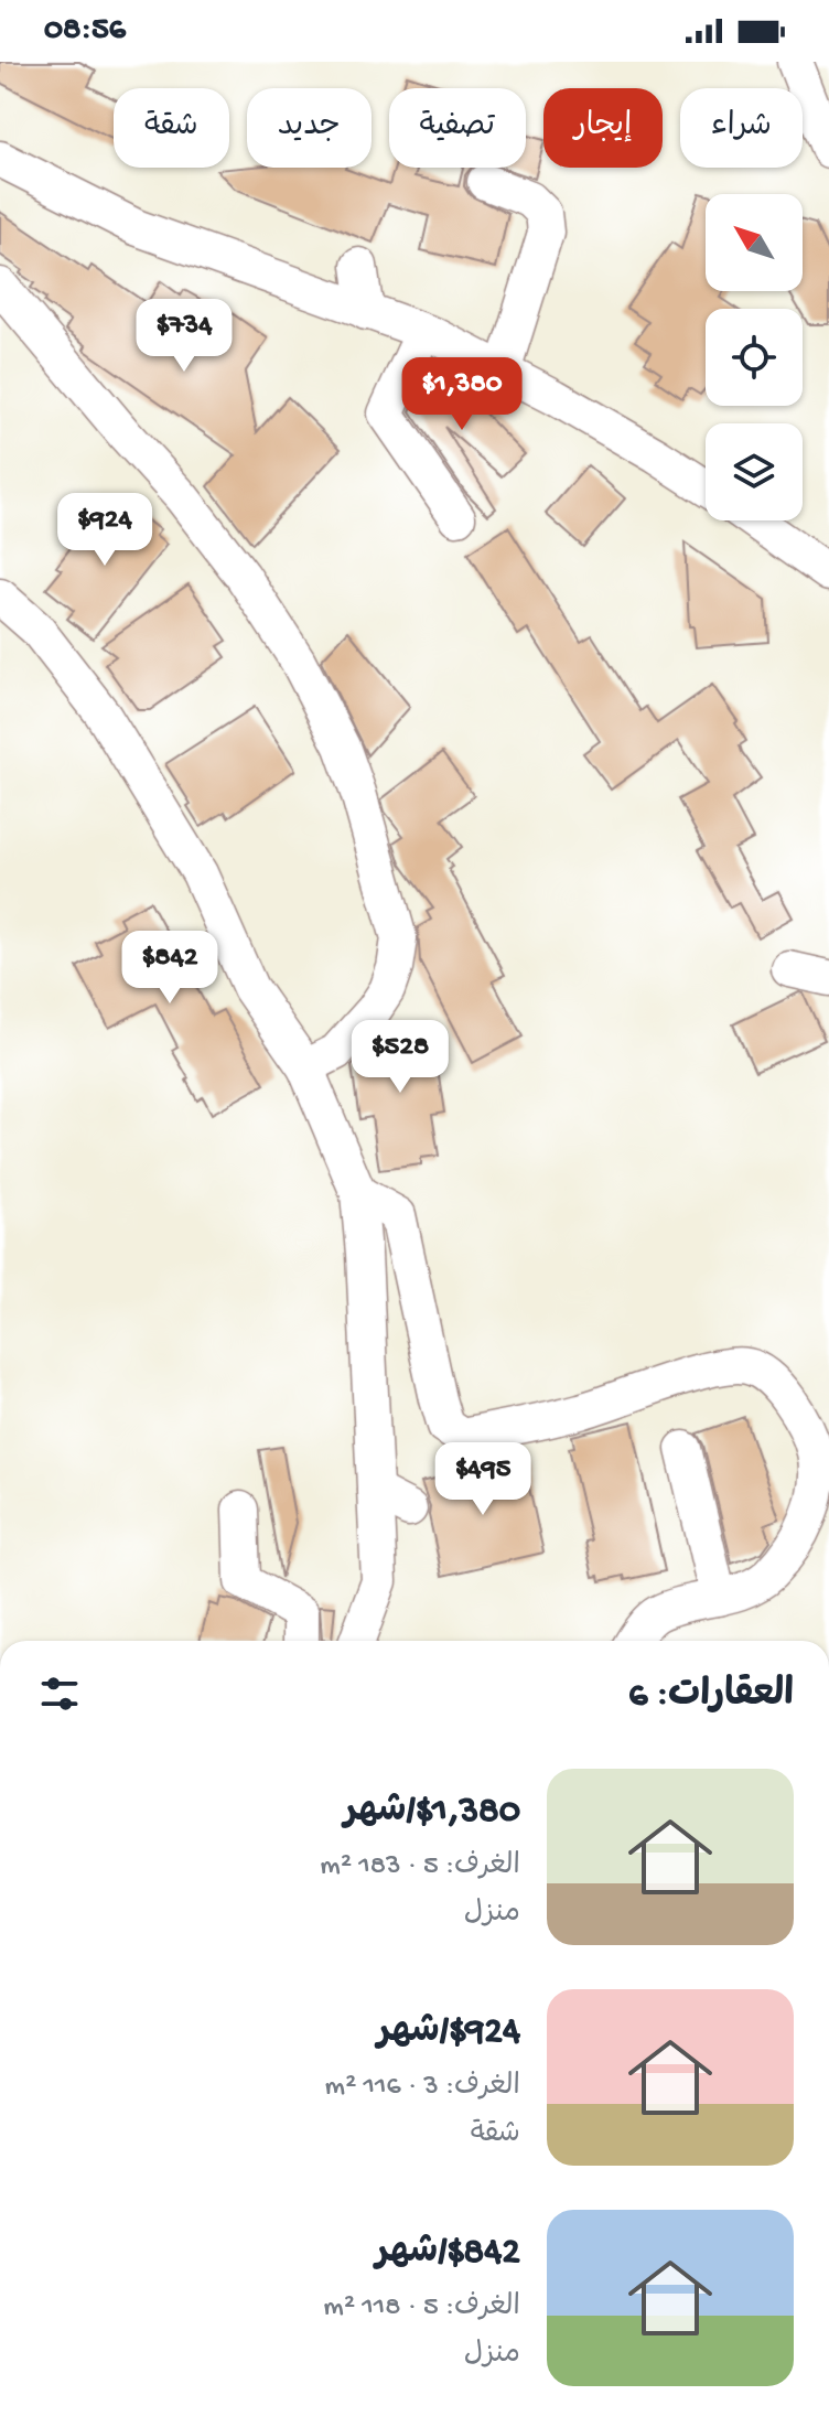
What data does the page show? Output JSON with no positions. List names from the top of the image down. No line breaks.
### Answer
{"north":"top left","page":{"status":"08:56","chip":["شراء","إيجار","تصفية","جديد","شقة"],"price":["$734","$1,380","$924","$842","$528","$495"],"heading":"العقارات: 6","list":[{"name":"$1,380/شهر","note":"الغرف: 5 · 183 m² · منزل"},{"name":"$924/شهر","note":"الغرف: 3 · 116 m² · شقة"},{"name":"$842/شهر","note":"الغرف: 5 · 118 m² · منزل"}]}}
